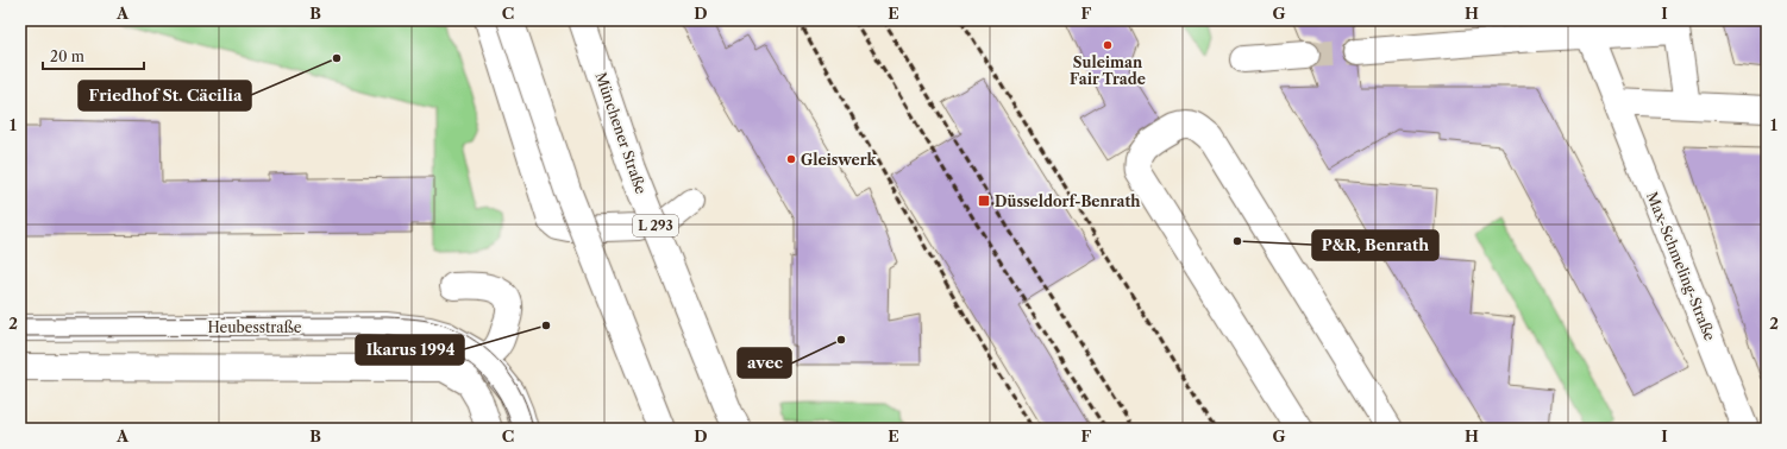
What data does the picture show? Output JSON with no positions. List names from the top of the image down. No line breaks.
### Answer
{"streets":{"main road":["Münchener Straße","L 293","Max-Schmeling-Straße","Heubesstraße"]},"places":{"other":["Suleiman Fair Trade","Friedhof St. Cäcilia","Gleiswerk","P&R, Benrath","Ikarus 1994","avec"],"transit":["Düsseldorf-Benrath"]},"scale_bar":"20 m","grid":{"columns":["A","B","C","D","E","F","G","H","I"],"rows":["1","2"]}}
